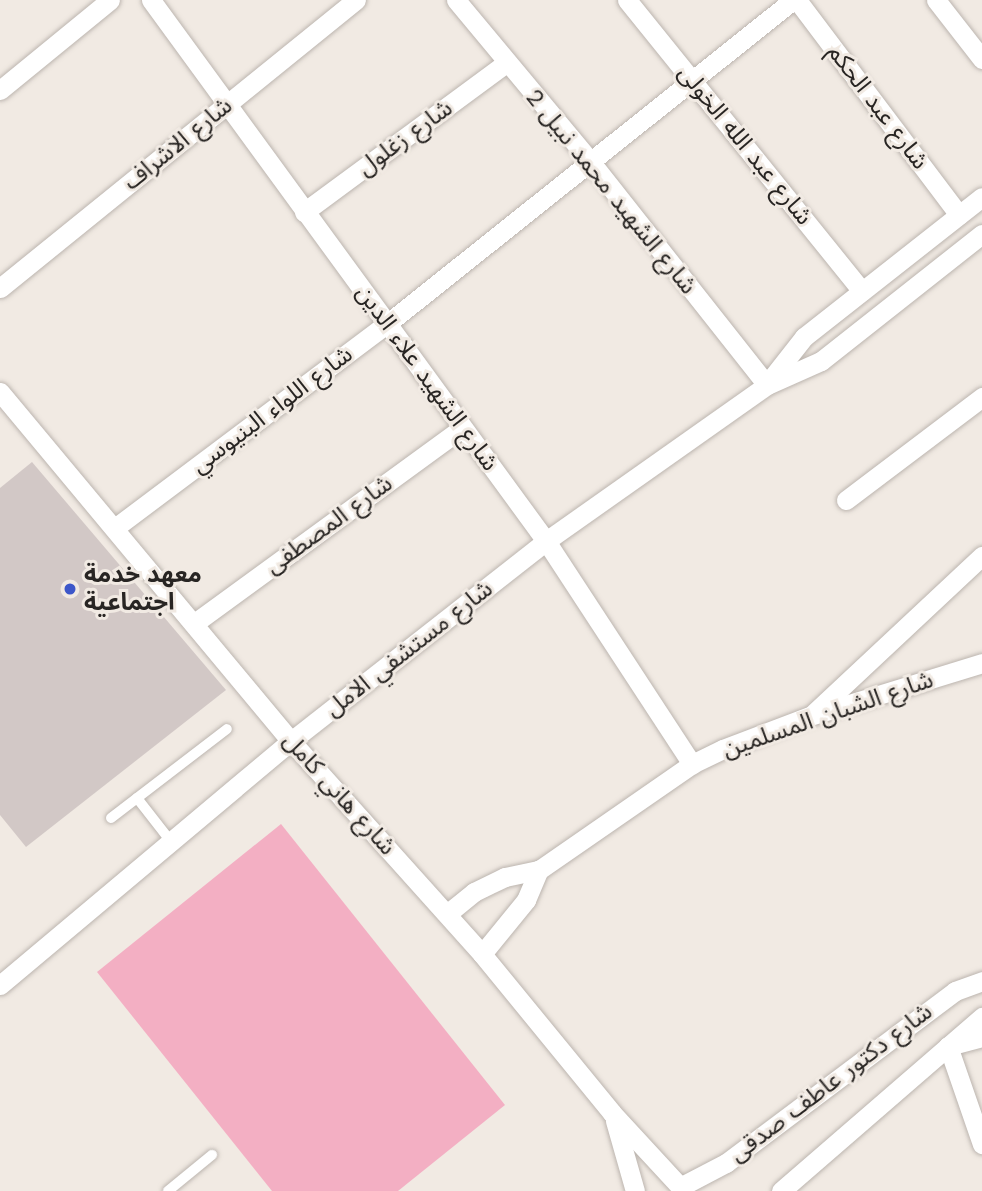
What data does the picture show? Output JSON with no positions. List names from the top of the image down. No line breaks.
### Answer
{"streets":{"street":["شارع عبد الحكم","شارع زغلول","شارع الاشراف","شارع عبد الله الخولى","شارع الشهيد محمد نبيل 2","شارع الشهيد علاء الدين","شارع اللواء البنيوسي","شارع المصطفى","شارع مستشفي الامل","شارع الشبان المسلمين","شارع هاني كامل","شارع دكتور عاطف صدقى"]},"crossings":[["شارع عبد الحكم","شارع اللواء البنيوسي"],["شارع عبد الحكم","شارع مستشفي الامل"],["شارع زغلول","شارع الشهيد محمد نبيل 2"],["شارع زغلول","شارع الشهيد علاء الدين"],["شارع الاشراف","شارع الشهيد علاء الدين"],["شارع عبد الله الخولى","شارع اللواء البنيوسي"],["شارع عبد الله الخولى","شارع مستشفي الامل"],["شارع الشهيد محمد نبيل 2","شارع اللواء البنيوسي"],["شارع الشهيد محمد نبيل 2","شارع مستشفي الامل"],["شارع الشهيد علاء الدين","شارع اللواء البنيوسي"],["شارع الشهيد علاء الدين","شارع المصطفى"],["شارع الشهيد علاء الدين","شارع مستشفي الامل"],["شارع الشهيد علاء الدين","شارع الشبان المسلمين"],["شارع اللواء البنيوسي","شارع هاني كامل"],["شارع المصطفى","شارع هاني كامل"],["شارع مستشفي الامل","شارع هاني كامل"],["شارع الشبان المسلمين","شارع هاني كامل"],["شارع هاني كامل","شارع دكتور عاطف صدقى"]],"places":["معهد خدمة اجتماعية"]}
